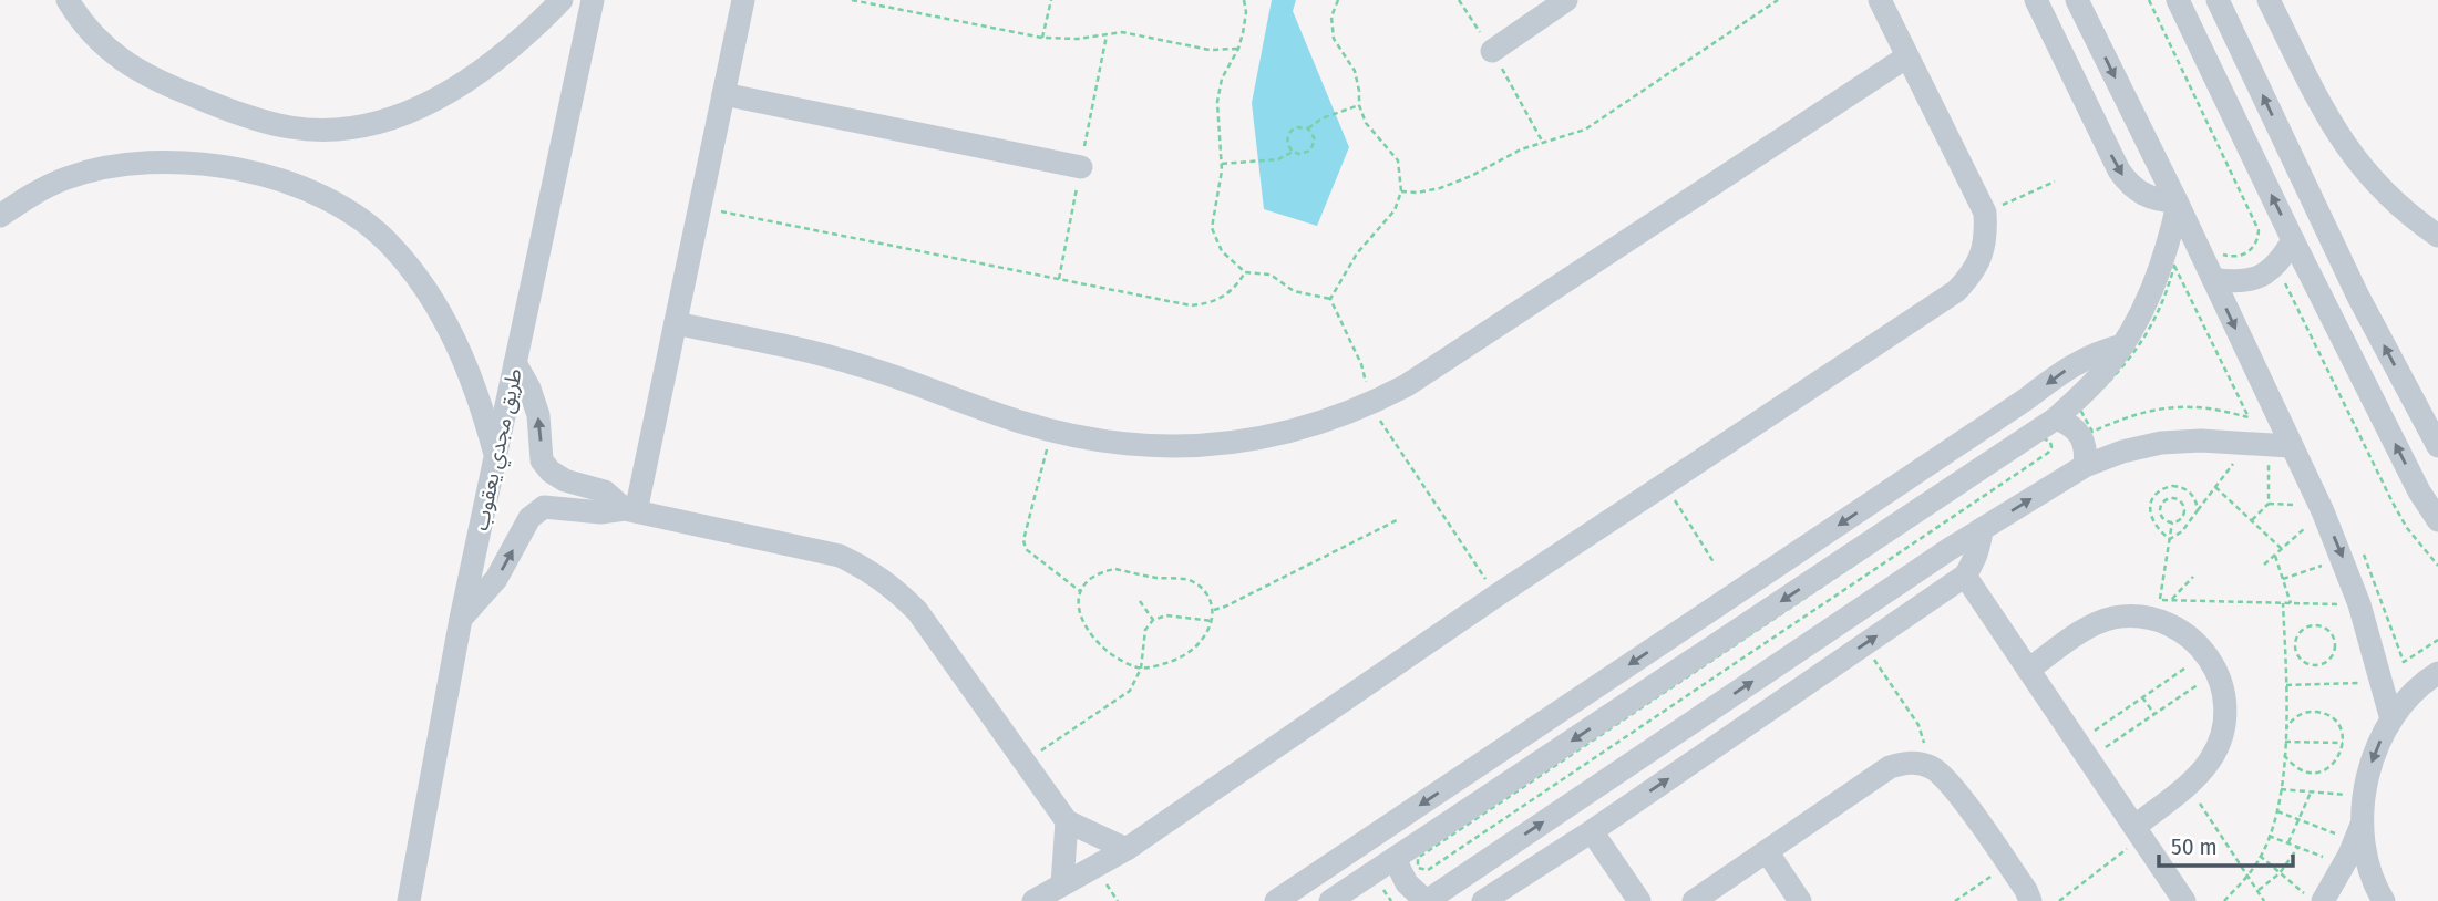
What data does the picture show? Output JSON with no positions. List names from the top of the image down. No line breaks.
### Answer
{"streets":{"street":["طريق مجدي يعقوب"]},"scale_bar":"50 m"}
